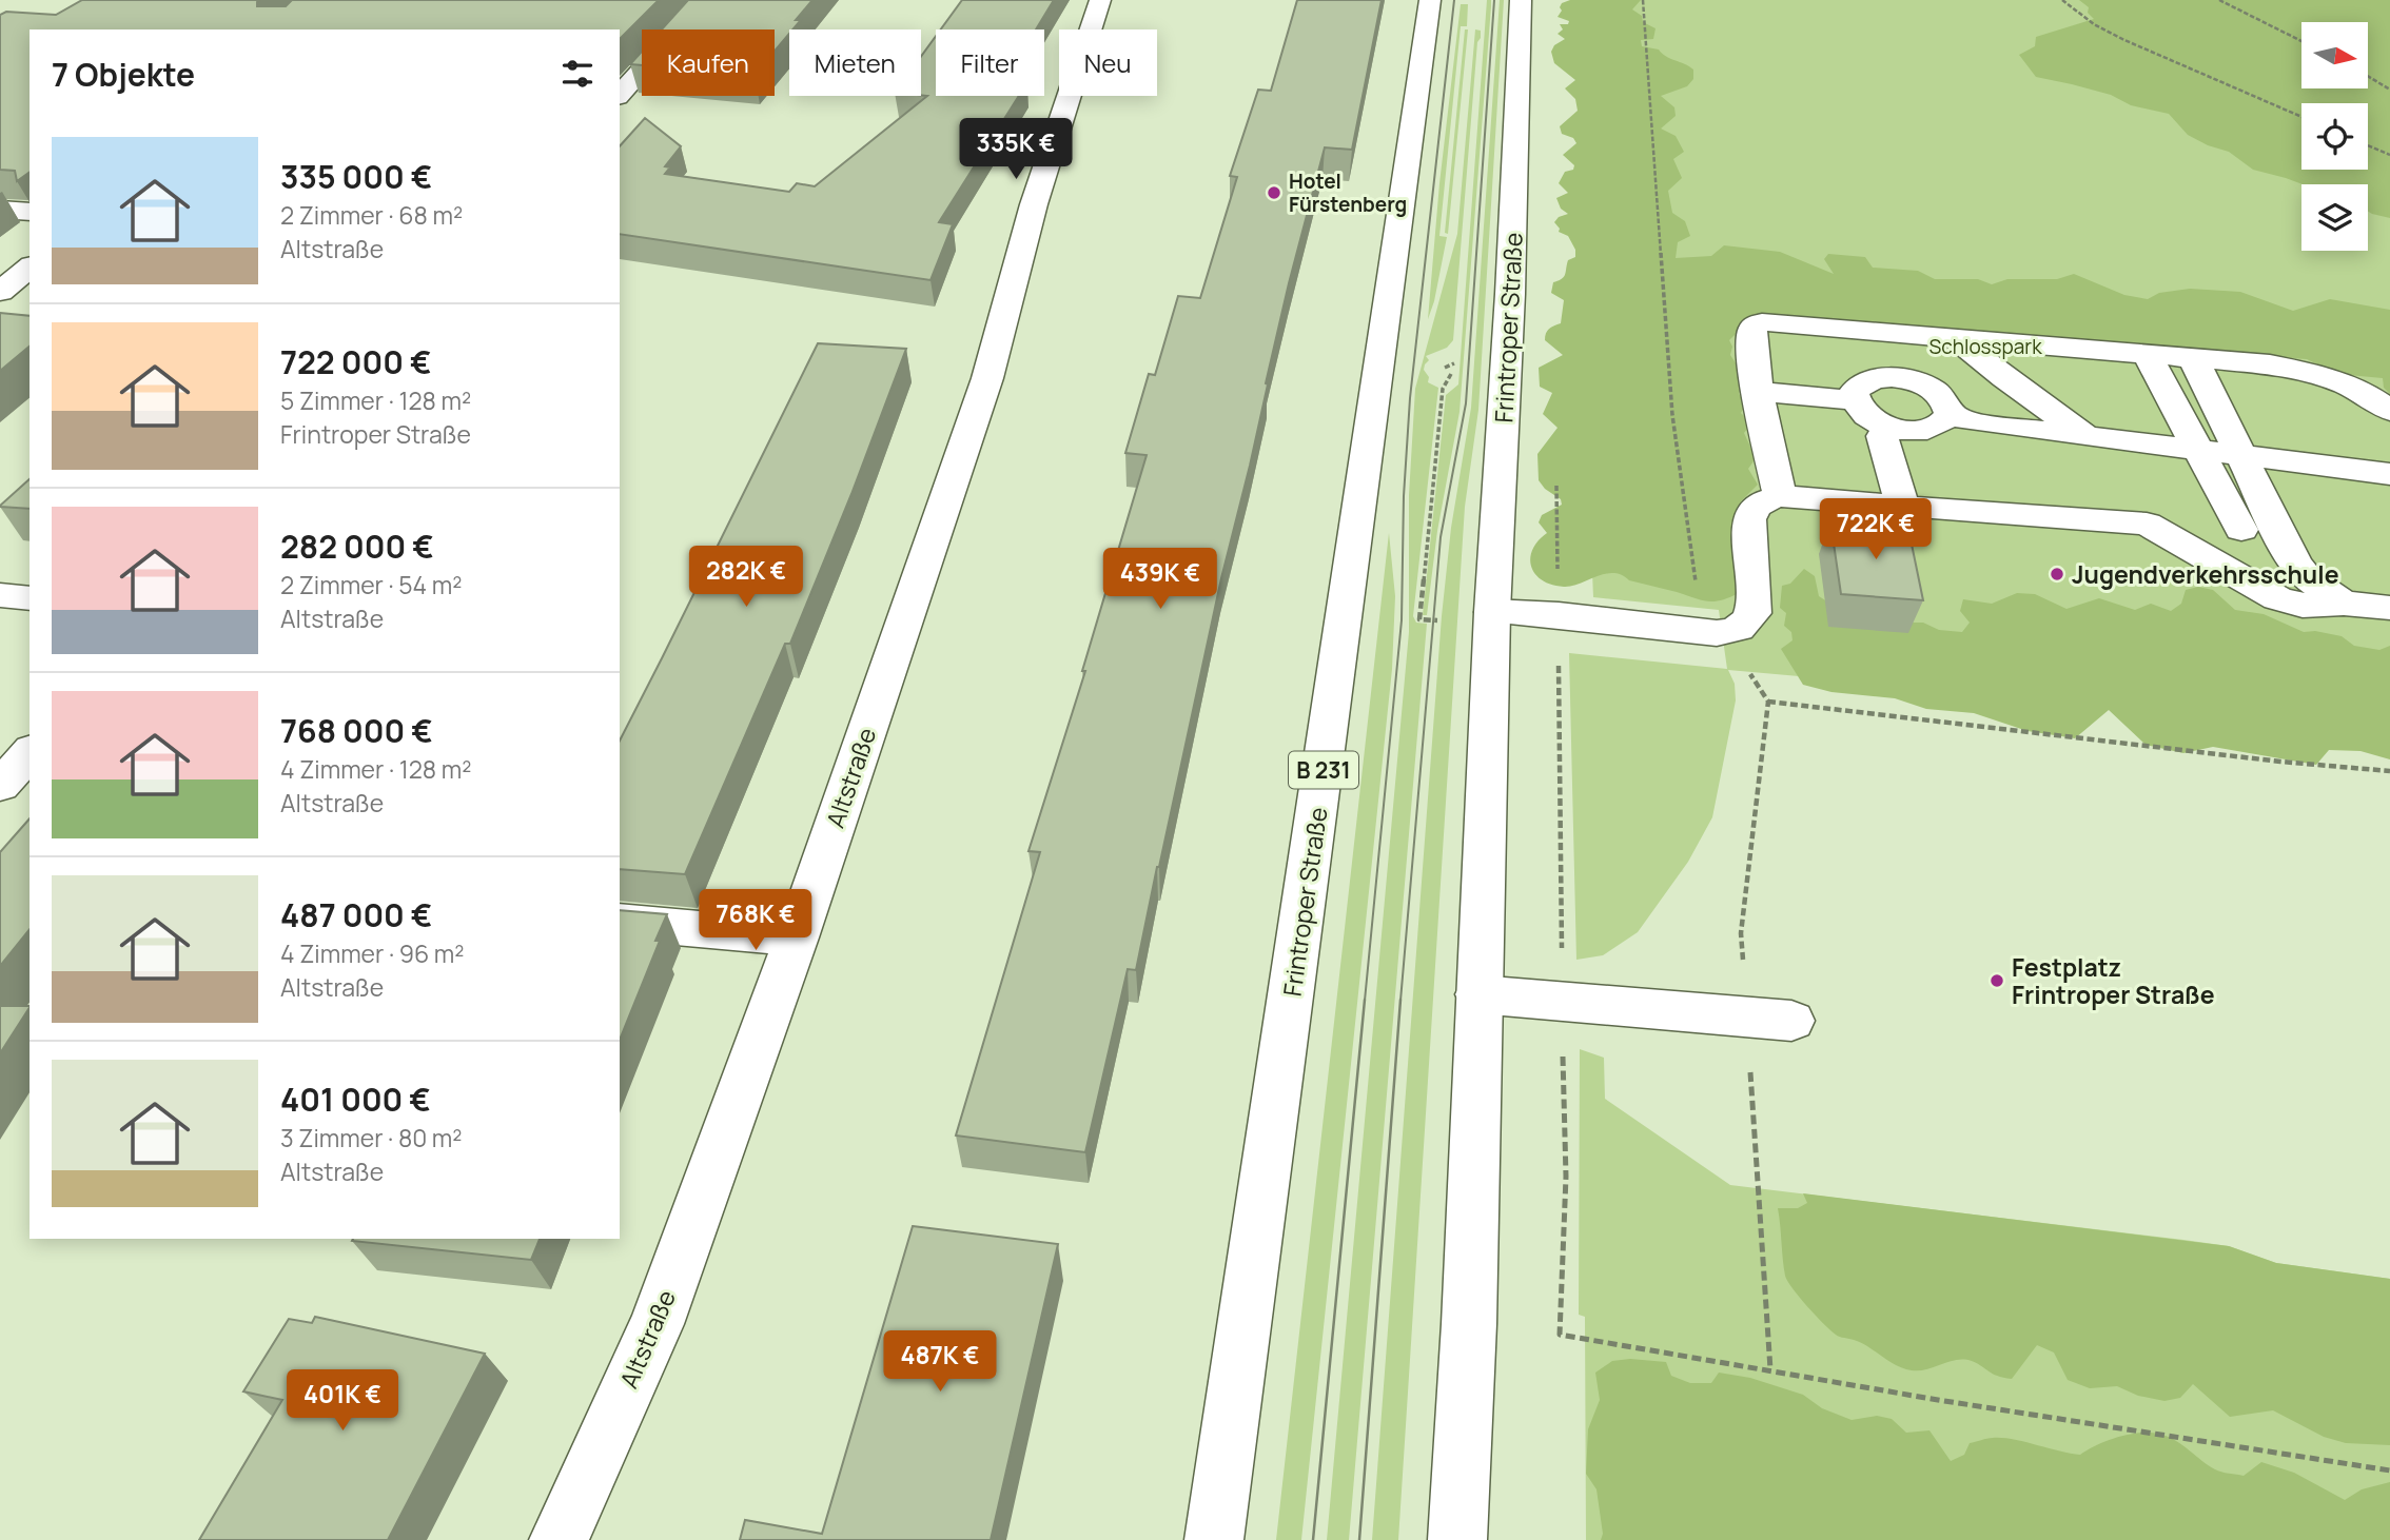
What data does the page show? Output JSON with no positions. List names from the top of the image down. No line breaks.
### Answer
{"streets":{"main road":["Frintroper Straße","B 231","Altstraße"]},"parks":["Schlosspark"],"places":["Hotel Fürstenberg","Jugendverkehrsschule","Festplatz Frintroper Straße"],"north":"right","page":{"chip":["Kaufen","Mieten","Filter","Neu"],"heading":"7 Objekte","price":["335K €","722K €","282K €","439K €","768K €","487K €","401K €"],"list":[{"name":"335 000 €","note":"2 Zimmer · 68 m² · Altstraße"},{"name":"722 000 €","note":"5 Zimmer · 128 m² · Frintroper Straße"},{"name":"282 000 €","note":"2 Zimmer · 54 m² · Altstraße"},{"name":"768 000 €","note":"4 Zimmer · 128 m² · Altstraße"},{"name":"487 000 €","note":"4 Zimmer · 96 m² · Altstraße"},{"name":"401 000 €","note":"3 Zimmer · 80 m² · Altstraße"}]}}
